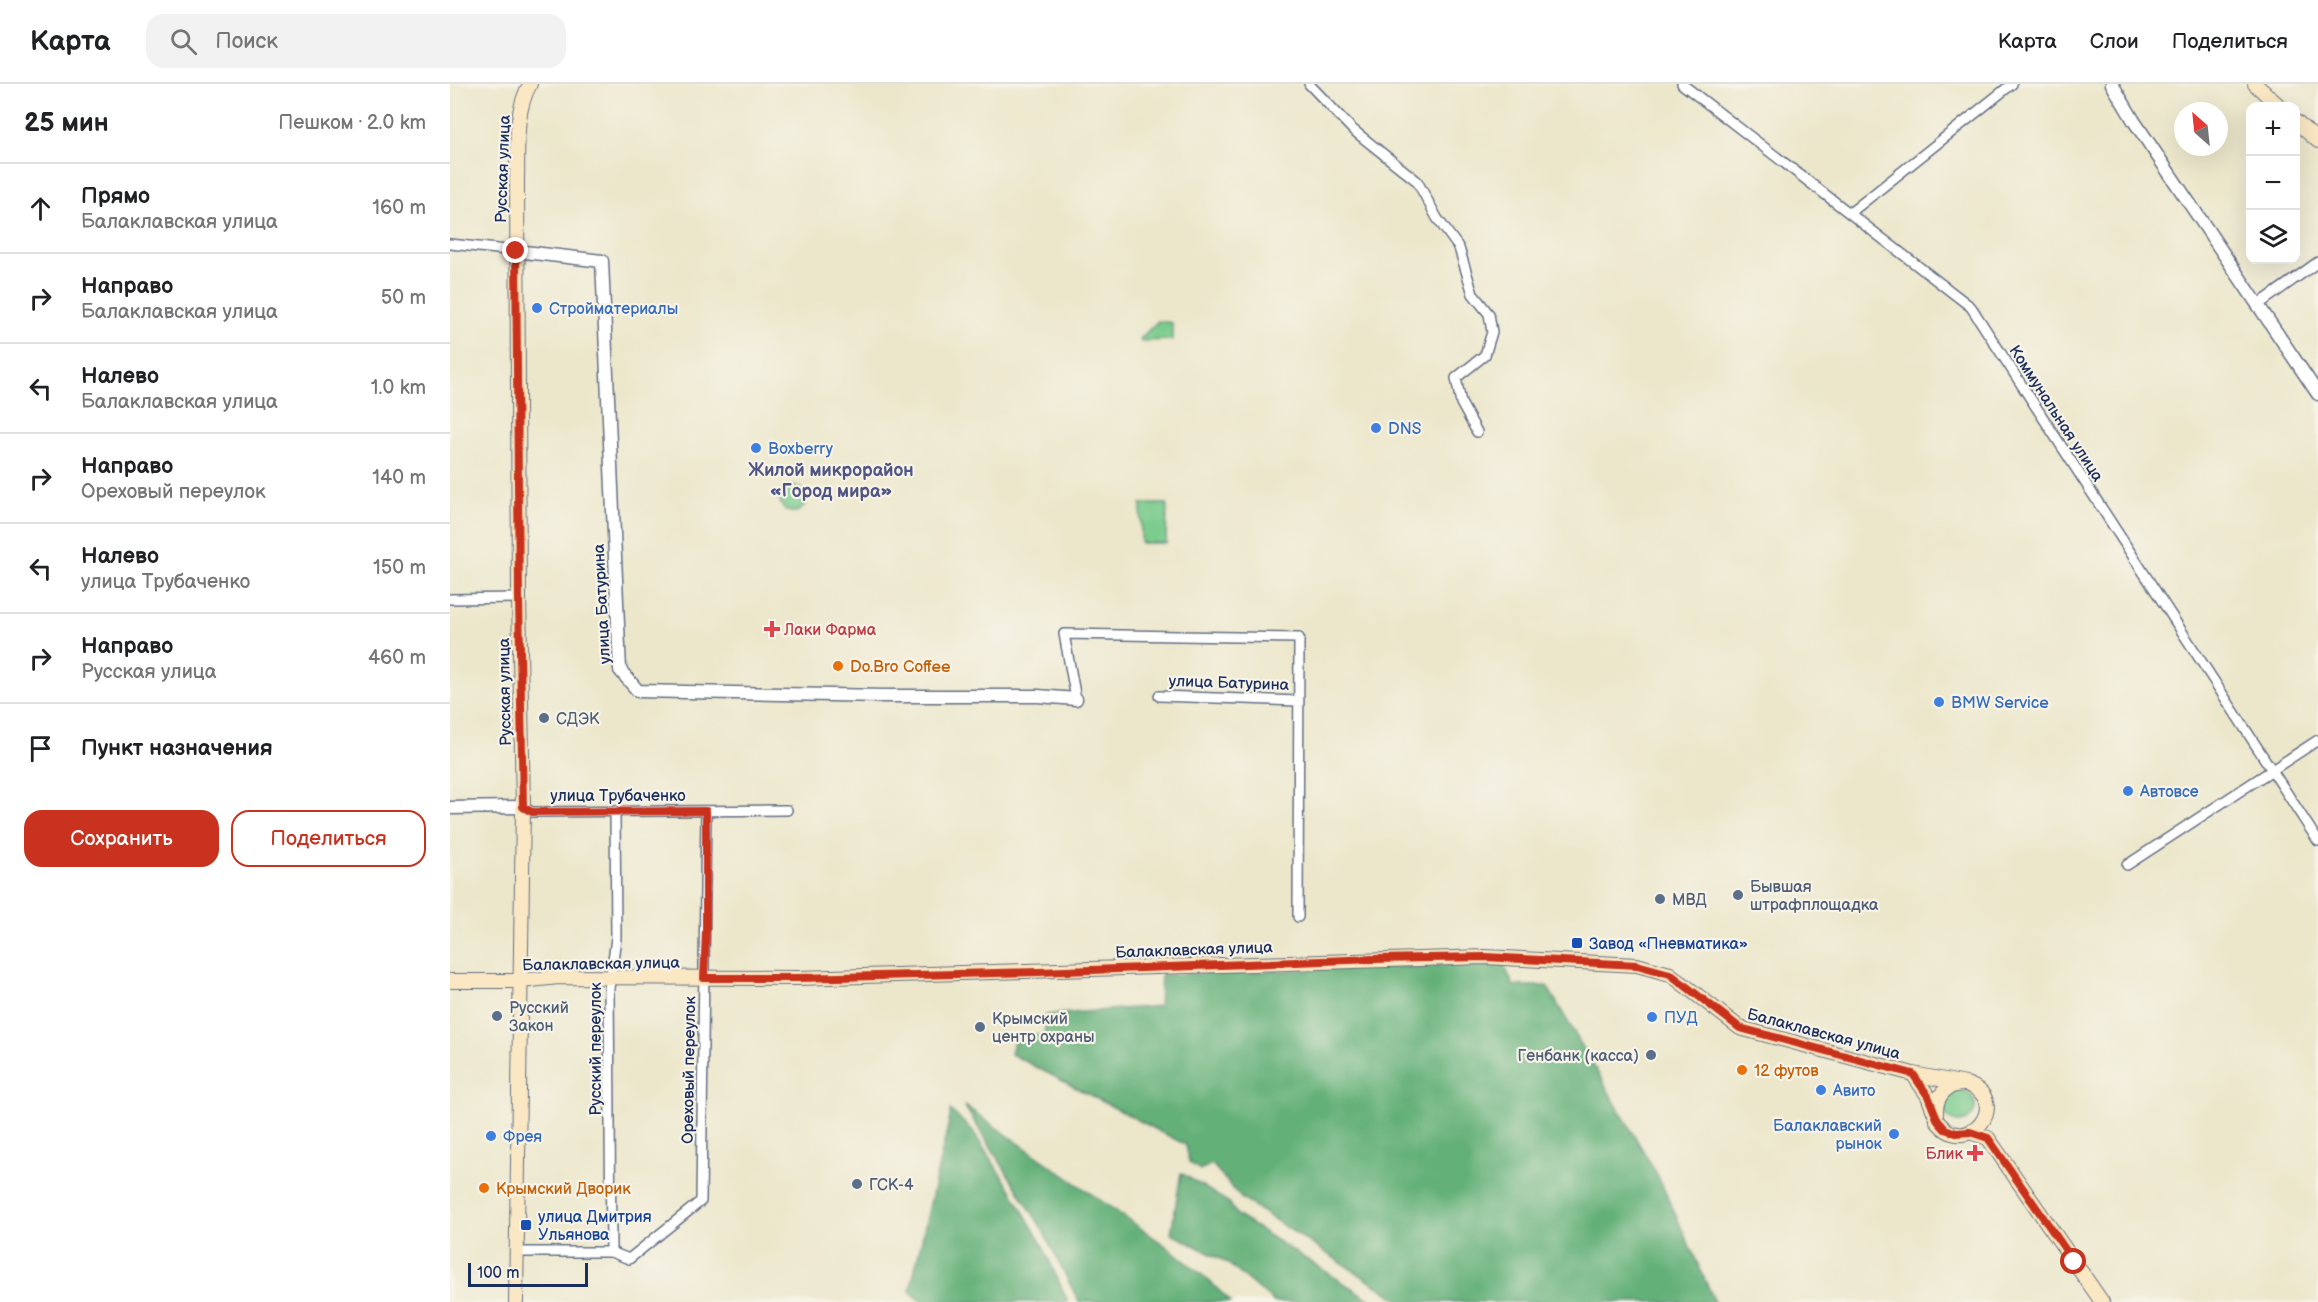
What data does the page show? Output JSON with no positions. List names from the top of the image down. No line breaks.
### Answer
{"streets":{"main road":["Русская улица","Балаклавская улица"],"street":["Коммунальная улица","улица Батурина","улица Трубаченко","Русский переулок","Ореховый переулок"]},"crossings":[["Русская улица","улица Батурина"],["Русская улица","улица Трубаченко"],["Русская улица","Балаклавская улица"],["улица Трубаченко","Русский переулок"],["улица Трубаченко","Ореховый переулок"],["Балаклавская улица","Русский переулок"],["Балаклавская улица","Ореховый переулок"],["Русский переулок","Ореховый переулок"]],"districts":["Жилой микрорайон «Город мира»"],"places":{"other":["Стройматериалы","DNS","Boxberry","Do.Bro Coffee","BMW Service","СДЭК","Автовсе","Бывшая штрафплощадка","МВД","Русский Закон","ПУД","Крымский центр охраны","Генбанк (касса)","12 футов","Авито","Балаклавский рынок","Фрея","ГСК-4","Крымский Дворик"],"health":["Лаки Фарма","Блик"],"transit":["Завод «Пневматика»","улица Дмитрия Ульянова"]},"scale_bar":"100 m","north":"top left","page":{"header":"Карта","search":"Поиск","nav":["Карта","Слои","Поделиться"],"heading":["25 мин","Пешком · 2.0 km"],"map_buttons":["+","−"],"list":[["Прямо","Балаклавская улица","160 m"],["Направо","Балаклавская улица","50 m"],["Налево","Балаклавская улица","1.0 km"],["Направо","Ореховый переулок","140 m"],["Налево","улица Трубаченко","150 m"],["Направо","Русская улица","460 m"],"Пункт назначения"],"buttons":["Сохранить","Поделиться"],"scale":"100 m"}}
